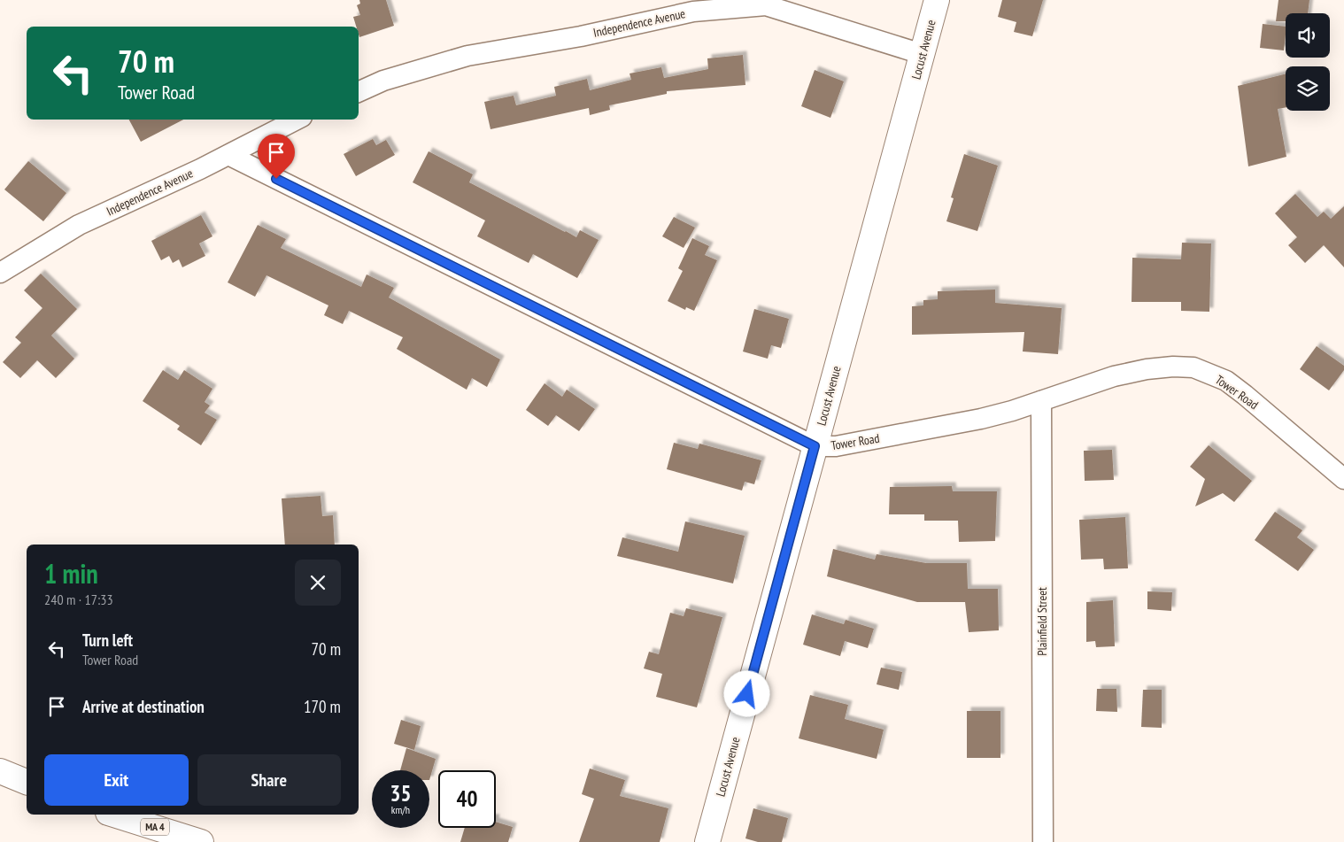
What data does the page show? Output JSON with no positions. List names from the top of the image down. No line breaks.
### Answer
{"streets":{"street":["Independence Avenue","Locust Avenue","Tower Road","Plainfield Street","MA 4"]},"crossings":[["Independence Avenue","Locust Avenue"],["Independence Avenue","Tower Road"],["Locust Avenue","Tower Road"],["Tower Road","Plainfield Street"]],"page":{"turn":["70 m","Tower Road"],"heading":["1 min","240 m · 17:33"],"list":[{"name":"Turn left","note":"Tower Road","value":"70 m"},{"name":"Arrive at destination","value":"170 m"}],"buttons":["Exit","Share"],"speed":"35 km/h","limit":"40"}}
